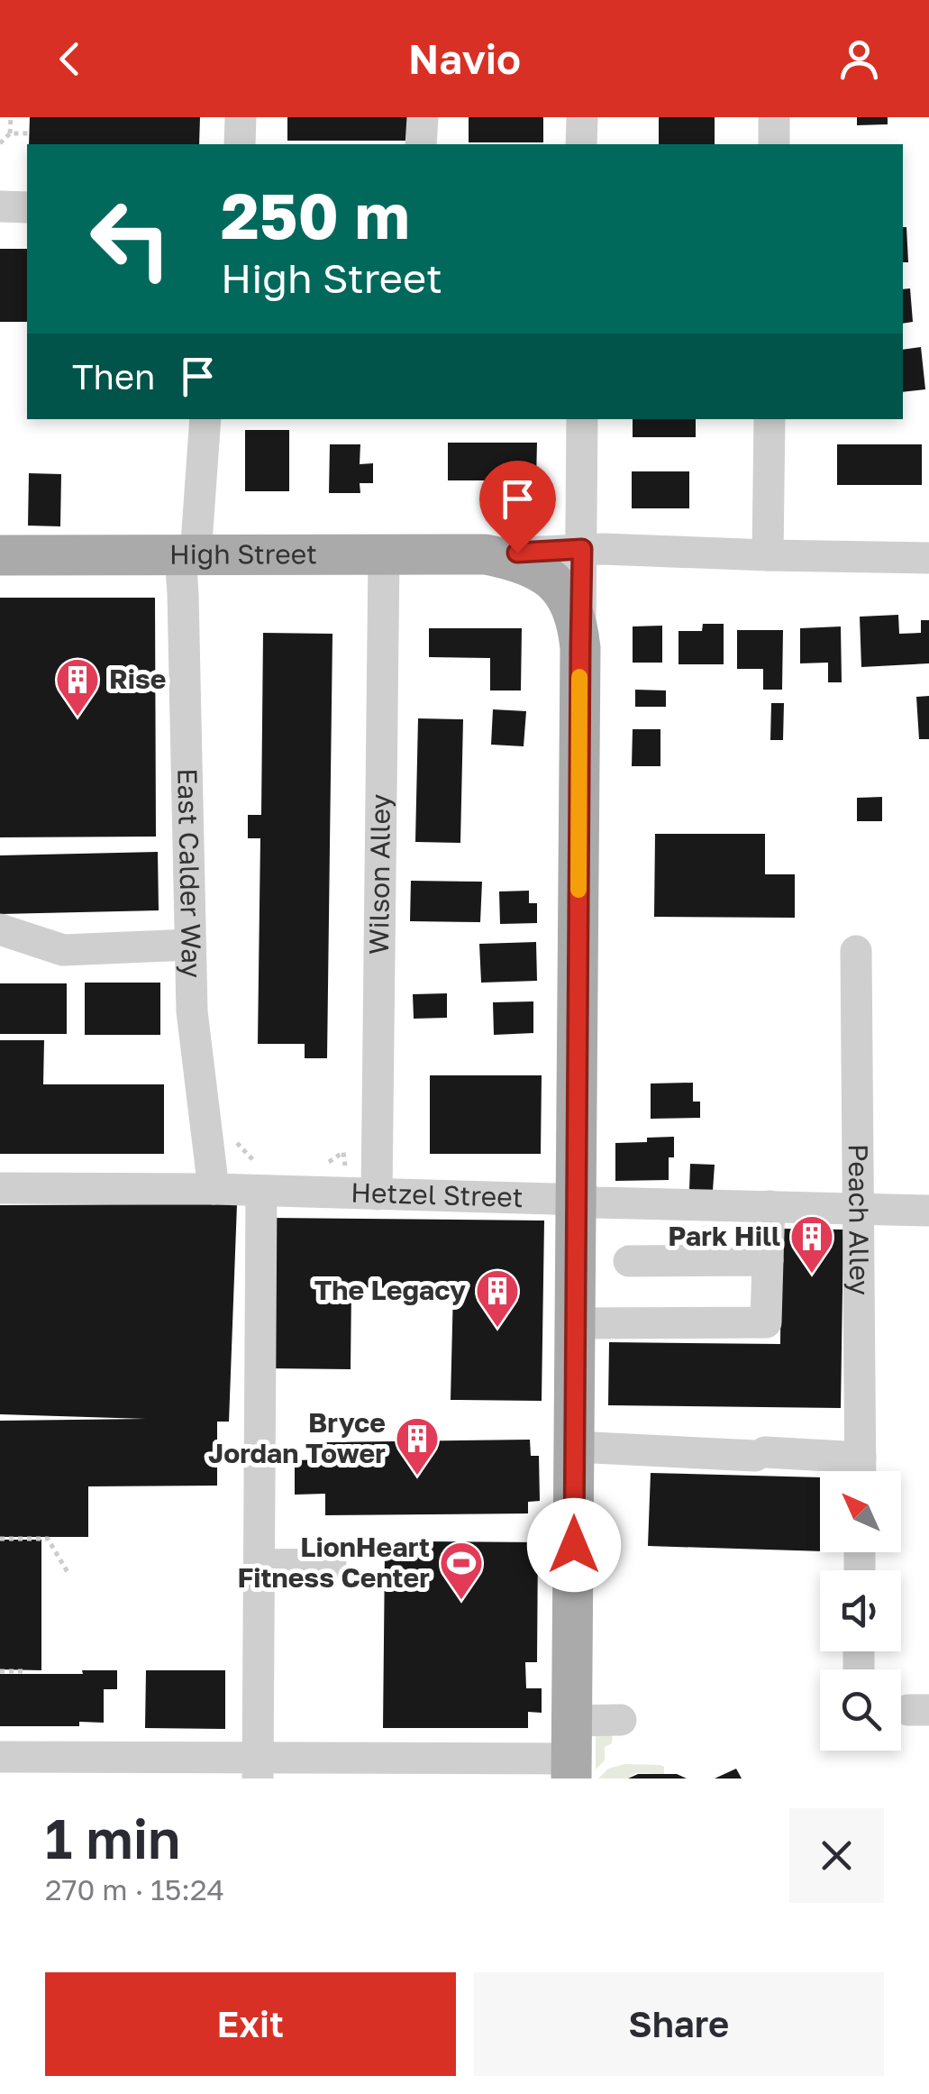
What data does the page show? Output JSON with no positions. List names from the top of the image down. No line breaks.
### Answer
{"streets":{"main road":["High Street"],"street":["East Calder Way","Wilson Alley","Hetzel Street","Peach Alley"]},"crossings":[["High Street","East Calder Way"],["High Street","Wilson Alley"],["High Street","Hetzel Street"],["East Calder Way","Hetzel Street"],["Wilson Alley","Hetzel Street"],["Hetzel Street","Peach Alley"]],"places":{"building":["Rise","Park Hill","The Legacy","Bryce Jordan Tower"],"sports":["LionHeart Fitness Center"]},"north":"top left","page":{"header":"Navio","turn":["250 m","High Street"],"then":"Then","heading":["1 min","270 m · 15:24"],"buttons":["Exit","Share"]}}
